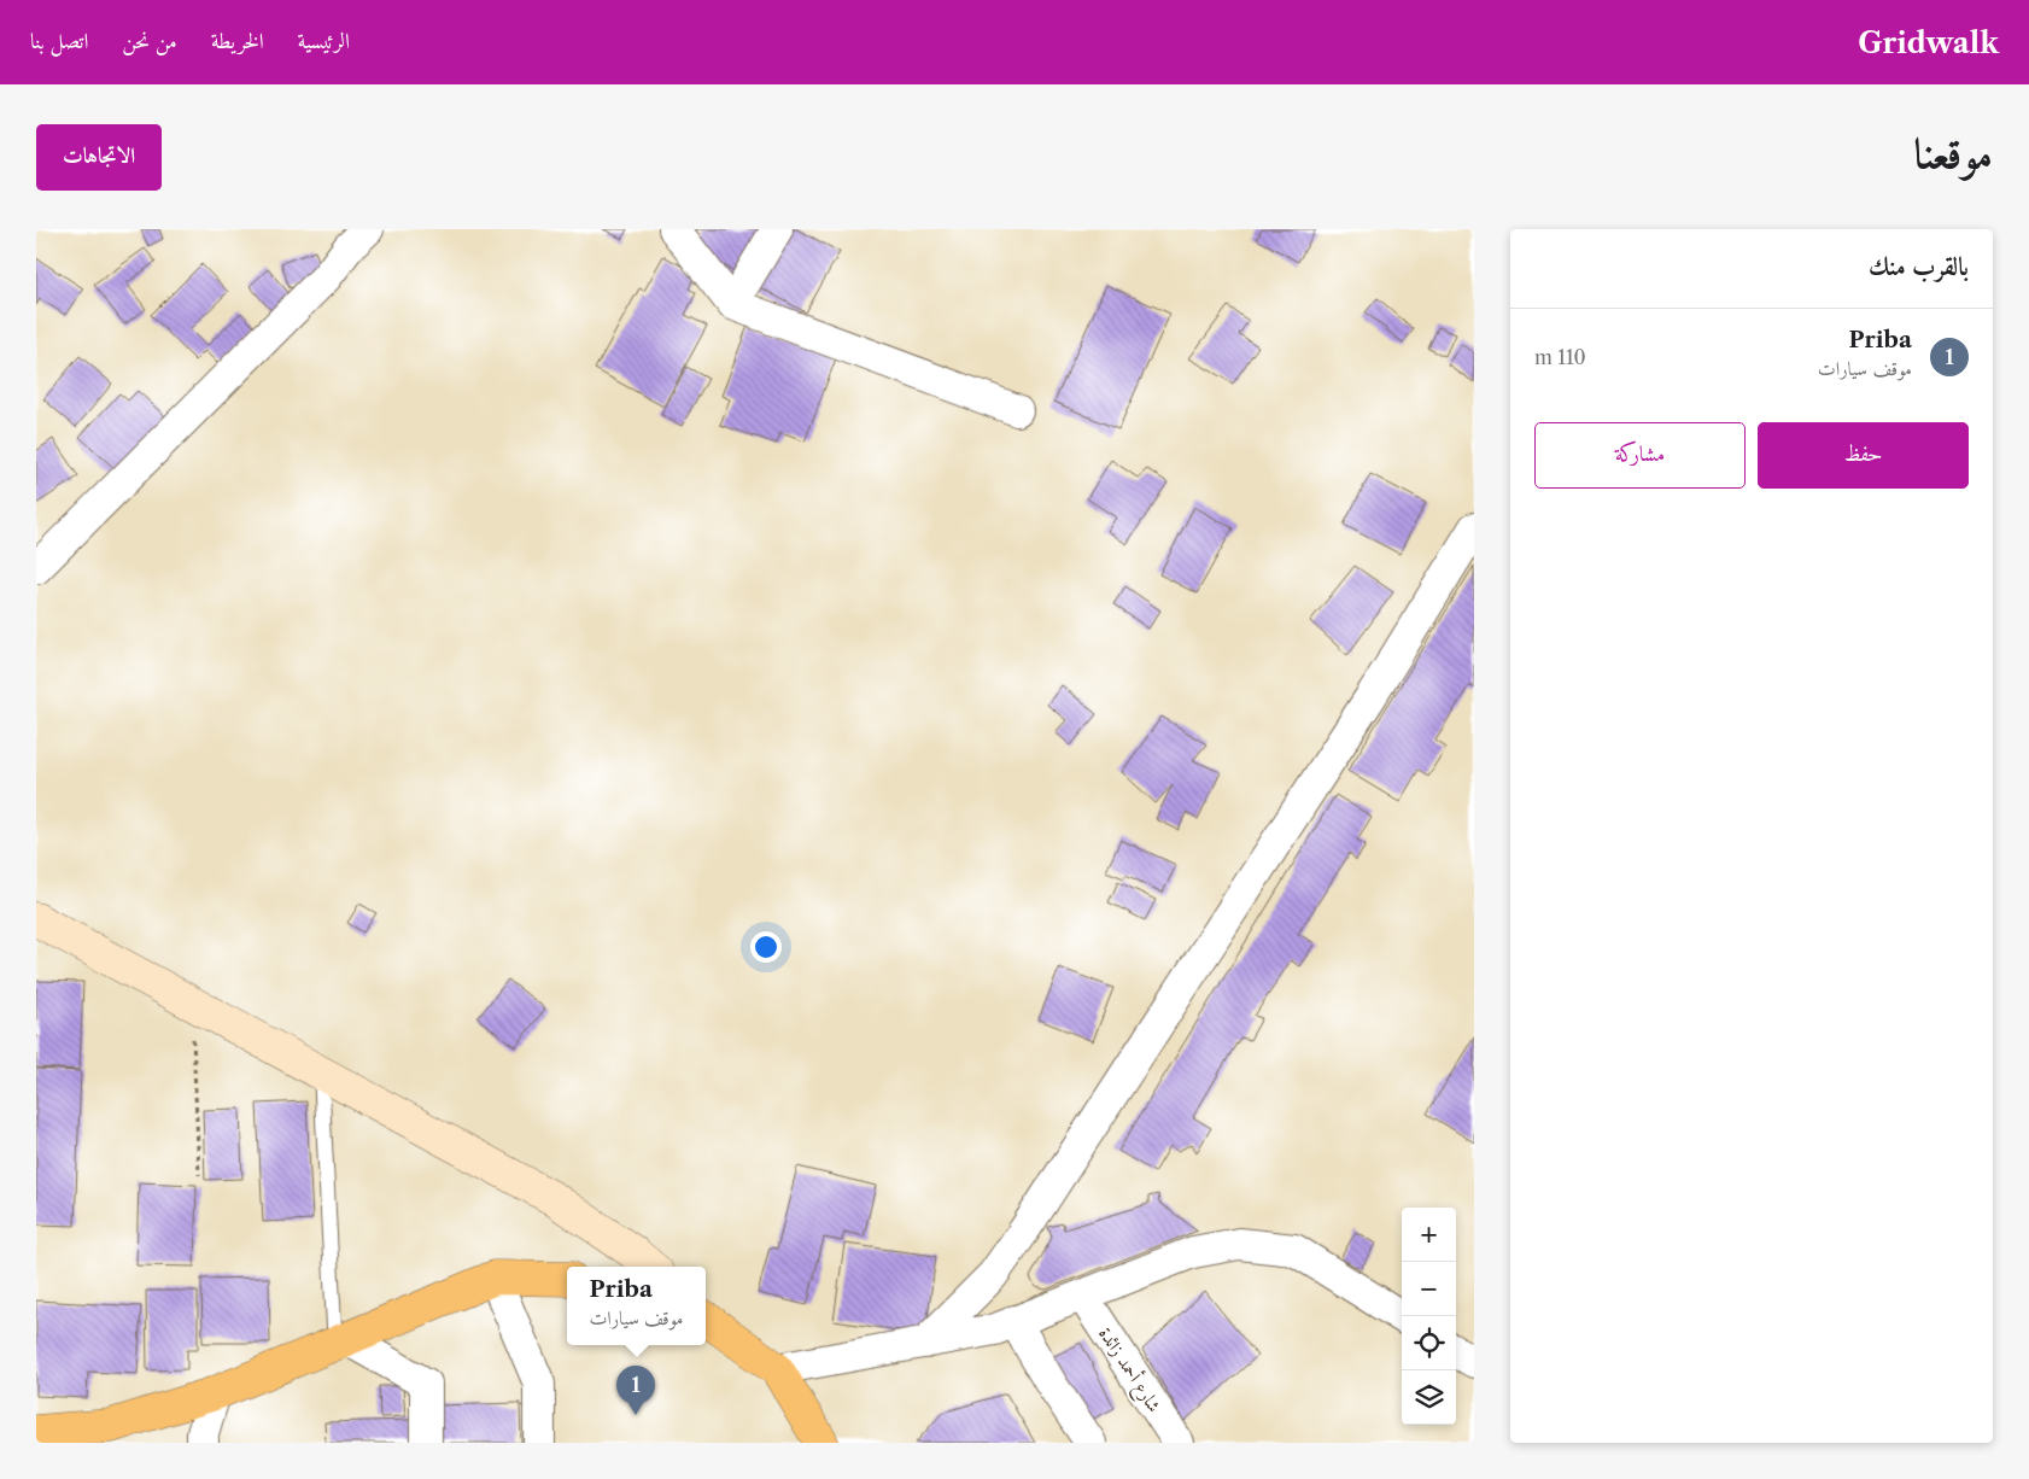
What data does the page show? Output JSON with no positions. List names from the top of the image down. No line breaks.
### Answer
{"streets":{"street":["شارع أحمد زائدة"]},"page":{"header":"Gridwalk","nav":["الرئيسية","الخريطة","من نحن","اتصل بنا"],"title":"موقعنا","buttons":["الاتجاهات",["حفظ","مشاركة"]],"heading":"بالقرب منك","list":[{"mark":"1","name":"Priba","note":"موقف سيارات","value":"110 m"}],"map_buttons":["+","−"],"popup":["Priba","موقف سيارات"],"pins":"1"}}
